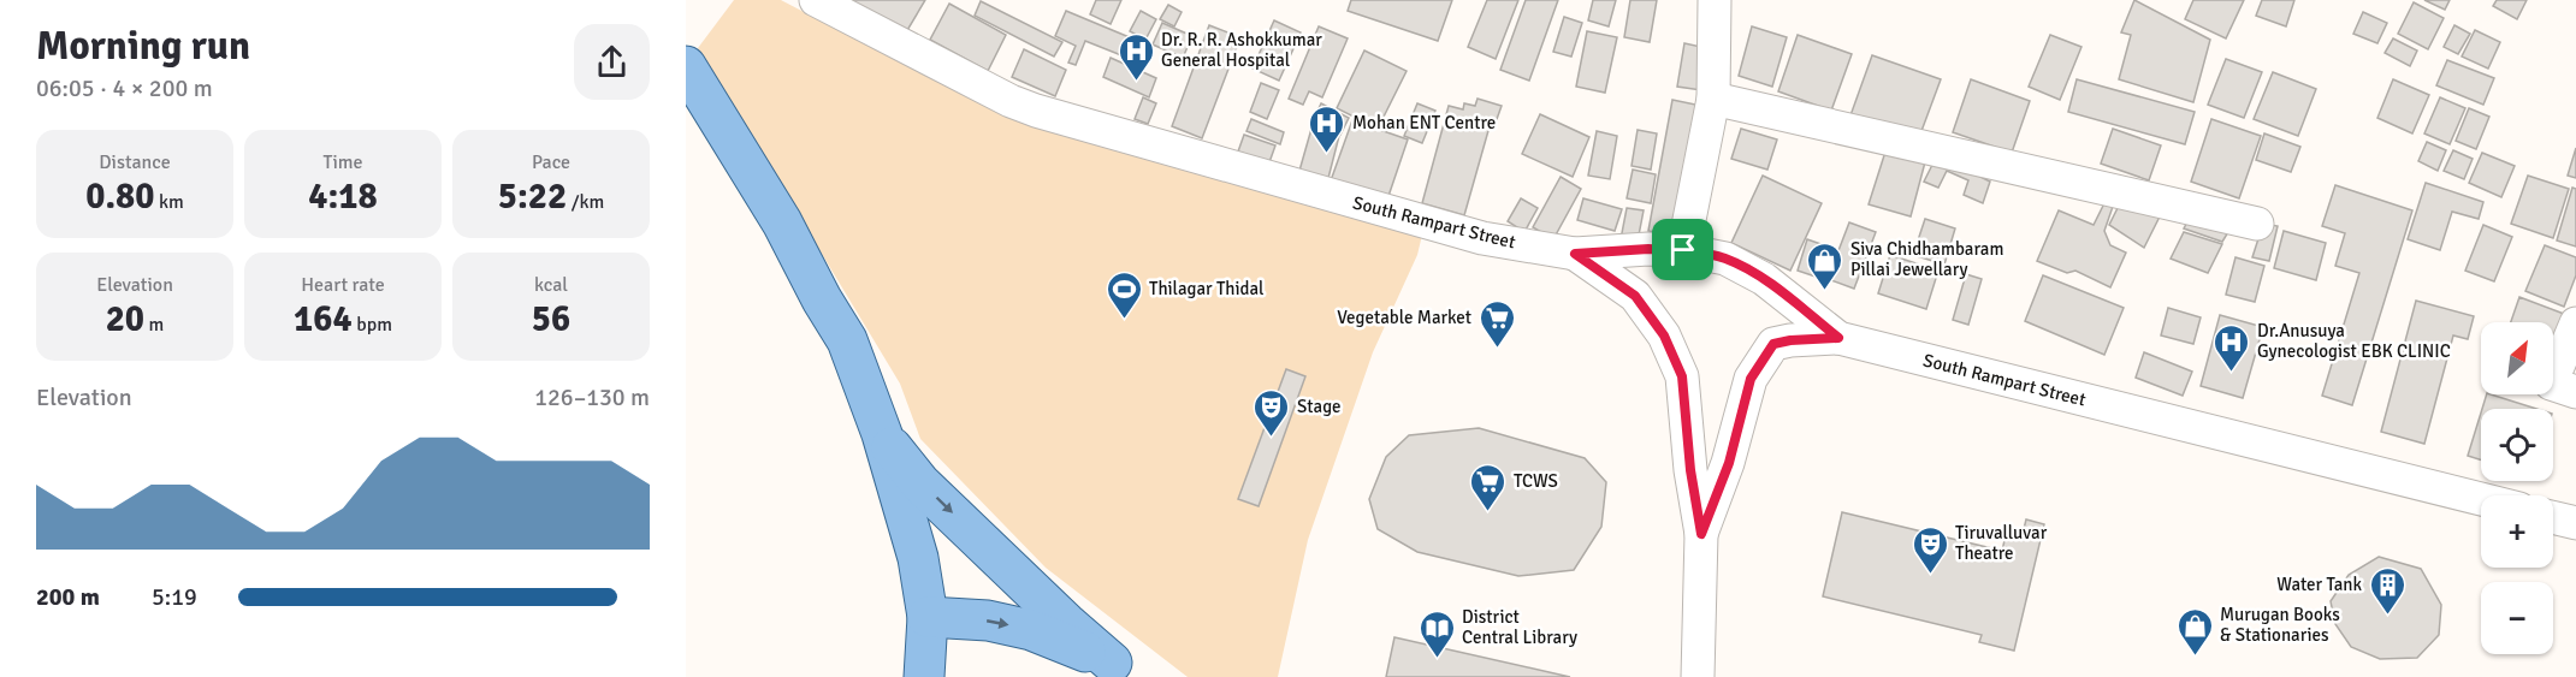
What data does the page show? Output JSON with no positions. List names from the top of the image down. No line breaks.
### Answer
{"streets":{"street":["South Rampart Street"]},"places":{"hospital":["Dr. R. R. Ashokkumar General Hospital","Mohan ENT Centre","Dr.Anusuya Gynecologist EBK CLINIC"],"shop":["Siva Chidhambaram Pillai Jewellary","Murugan Books & Stationaries"],"sports":["Thilagar Thidal"],"supermarket":["Vegetable Market","TCWS"],"theatre":["Stage","Tiruvalluvar Theatre"],"building":["Water Tank"],"library":["District Central Library"]},"north":"top right","page":{"heading":["Morning run","06:05 · 4 × 200 m"],"stats":[["Distance","0.80 km"],["Time","4:18"],["Pace","5:22 /km"],["Elevation","20 m"],["Heart rate","164 bpm"],["kcal","56"]],"map_buttons":["+","−"],"chart":["Elevation","126–130 m"],"list":[{"name":"200 m","note":"5:19"}]}}
